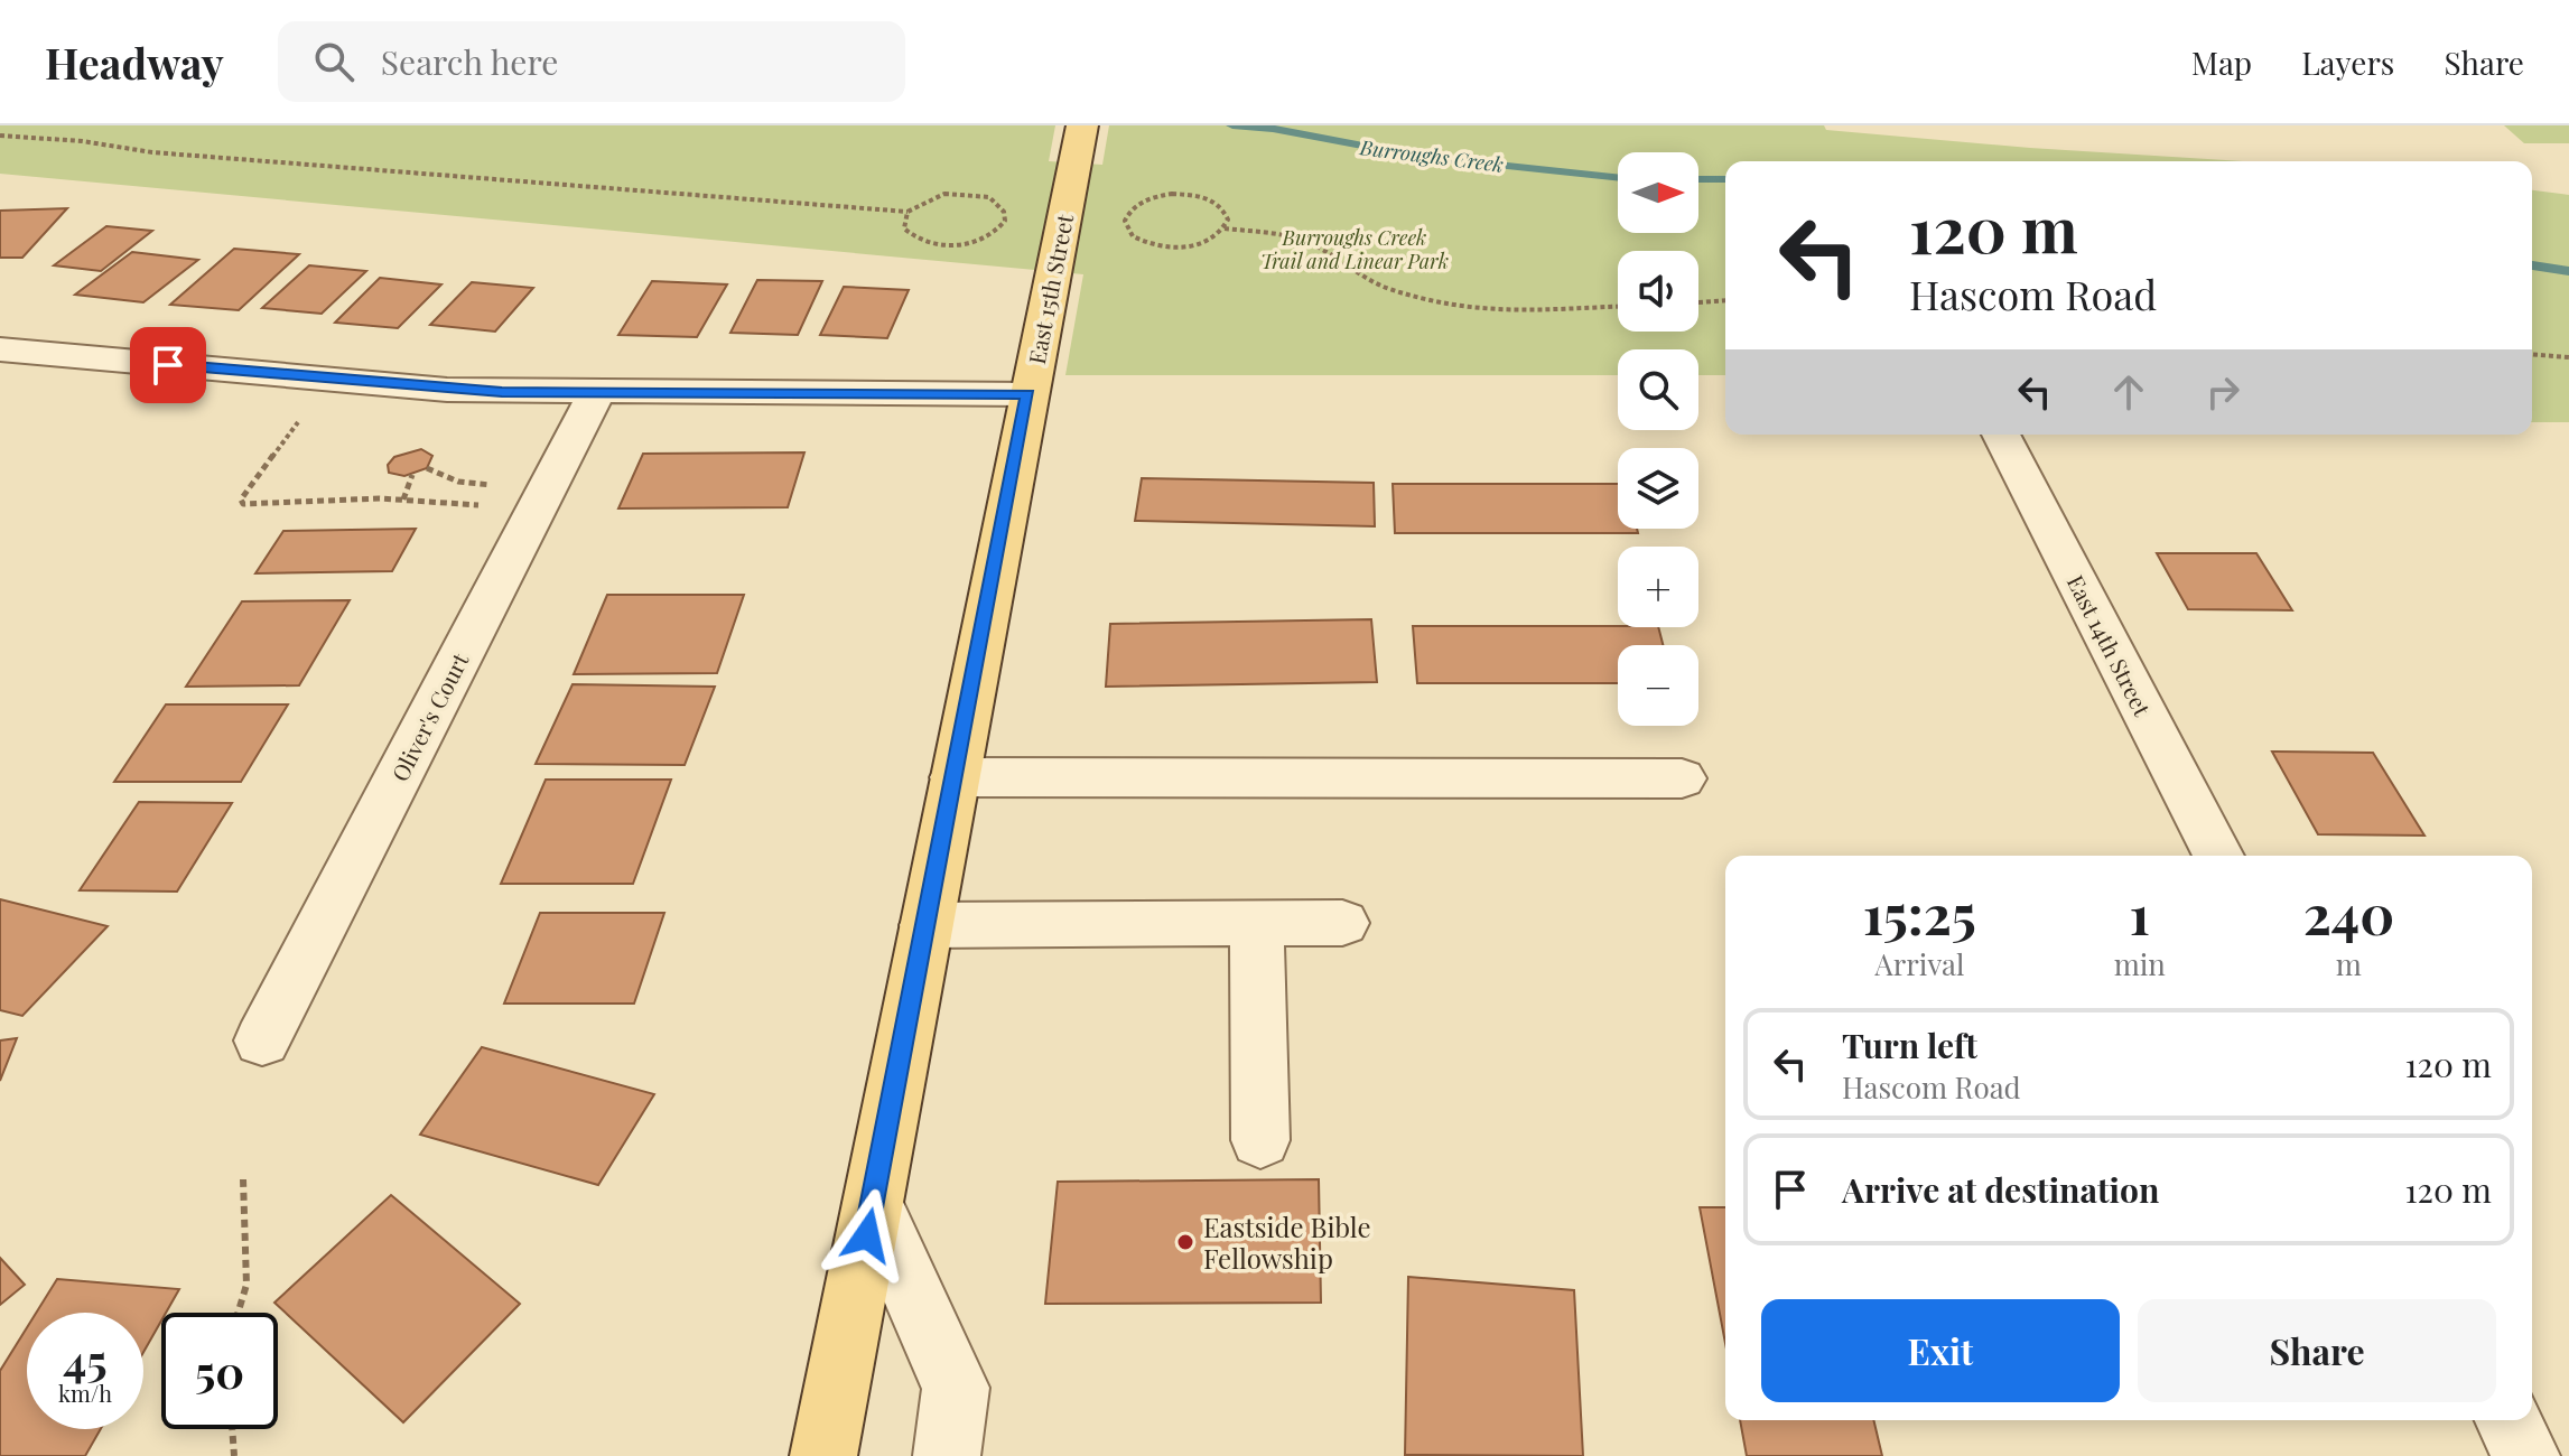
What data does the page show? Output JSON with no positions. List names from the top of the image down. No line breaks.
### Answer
{"streets":{"main road":["East 15th Street"],"street":["East 14th Street","Oliver's Court"]},"water":["Burroughs Creek"],"parks":["Burroughs Creek Trail and Linear Park"],"places":["Eastside Bible Fellowship"],"north":"right","page":{"header":"Headway","search":"Search here","nav":["Map","Layers","Share"],"map_buttons":["+","−"],"turn":["120 m","Hascom Road"],"eta":["15:25","Arrival","1","min","240","m"],"list":[{"name":"Turn left","note":"Hascom Road","value":"120 m"},{"name":"Arrive at destination","value":"120 m"}],"buttons":["Exit","Share"],"speed":"45 km/h","limit":"50"}}
